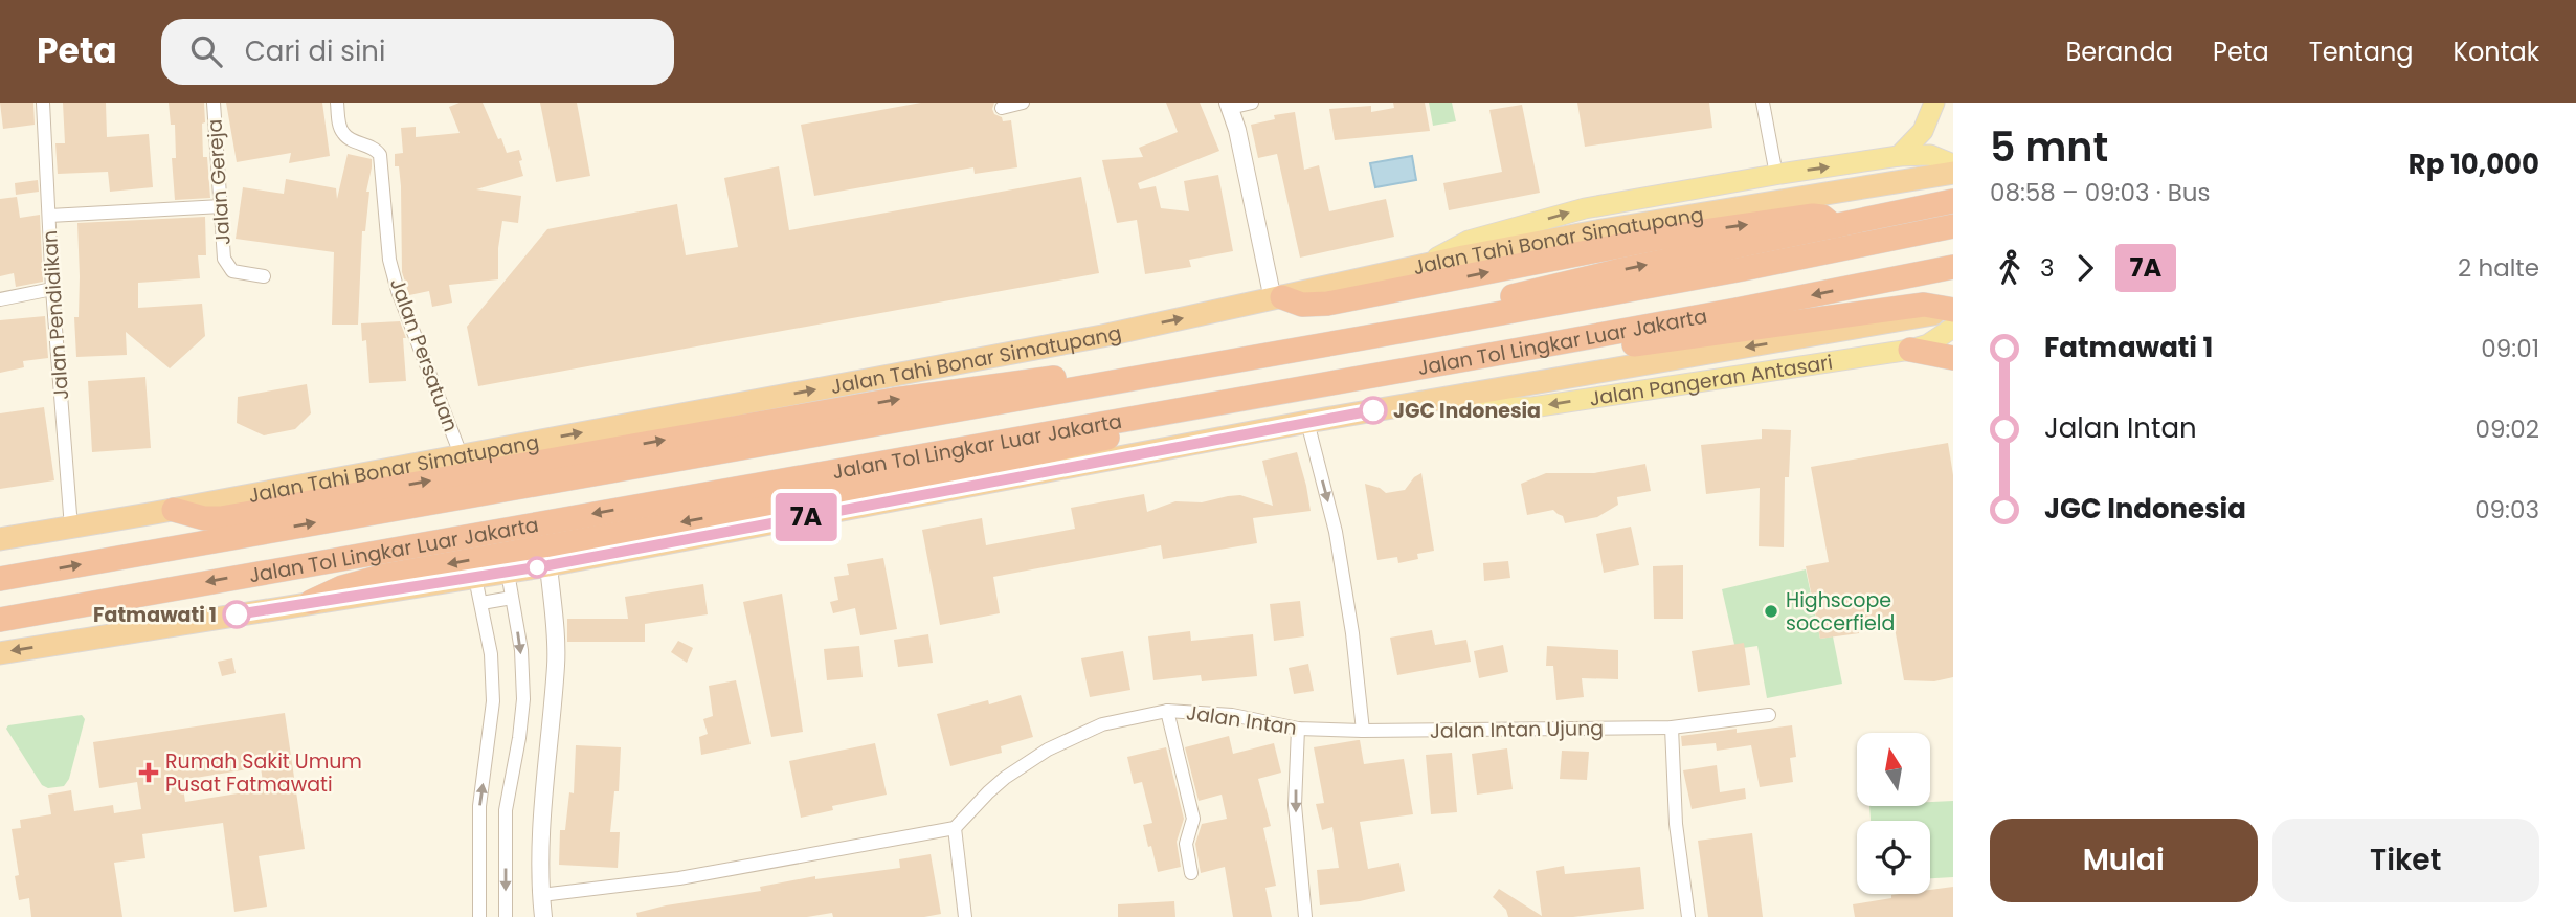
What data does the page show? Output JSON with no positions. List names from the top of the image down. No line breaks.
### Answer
{"streets":{"highway":["Jalan Tahi Bonar Simatupang","Jalan Tol Lingkar Luar Jakarta"],"main road":["Jalan Pangeran Antasari"],"street":["Jalan Gereja","Jalan Pendidikan","Jalan Persatuan","Jalan Intan","Jalan Intan Ujung"]},"crossings":[["Jalan Tahi Bonar Simatupang","Jalan Pendidikan"],["Jalan Tahi Bonar Simatupang","Jalan Persatuan"],["Jalan Intan","Jalan Intan Ujung"]],"one_way":["Jalan Pangeran Antasari"],"places":{"other":["JGC Indonesia","Highscope soccerfield","Fatmawati 1"],"health":["Rumah Sakit Umum Pusat Fatmawati"]},"lines":["bus line 7A"],"north":"top","page":{"header":"Peta","search":"Cari di sini","nav":["Beranda","Peta","Tentang","Kontak"],"on_map":"7A","heading":["5 mnt","08:58 – 09:03 · Bus","Rp 10,000"],"legs":["3","7A","2 halte"],"list":[{"name":"Fatmawati 1","value":"09:01"},{"name":"Jalan Intan","value":"09:02"},{"name":"JGC Indonesia","value":"09:03"}],"buttons":["Mulai","Tiket"]}}
